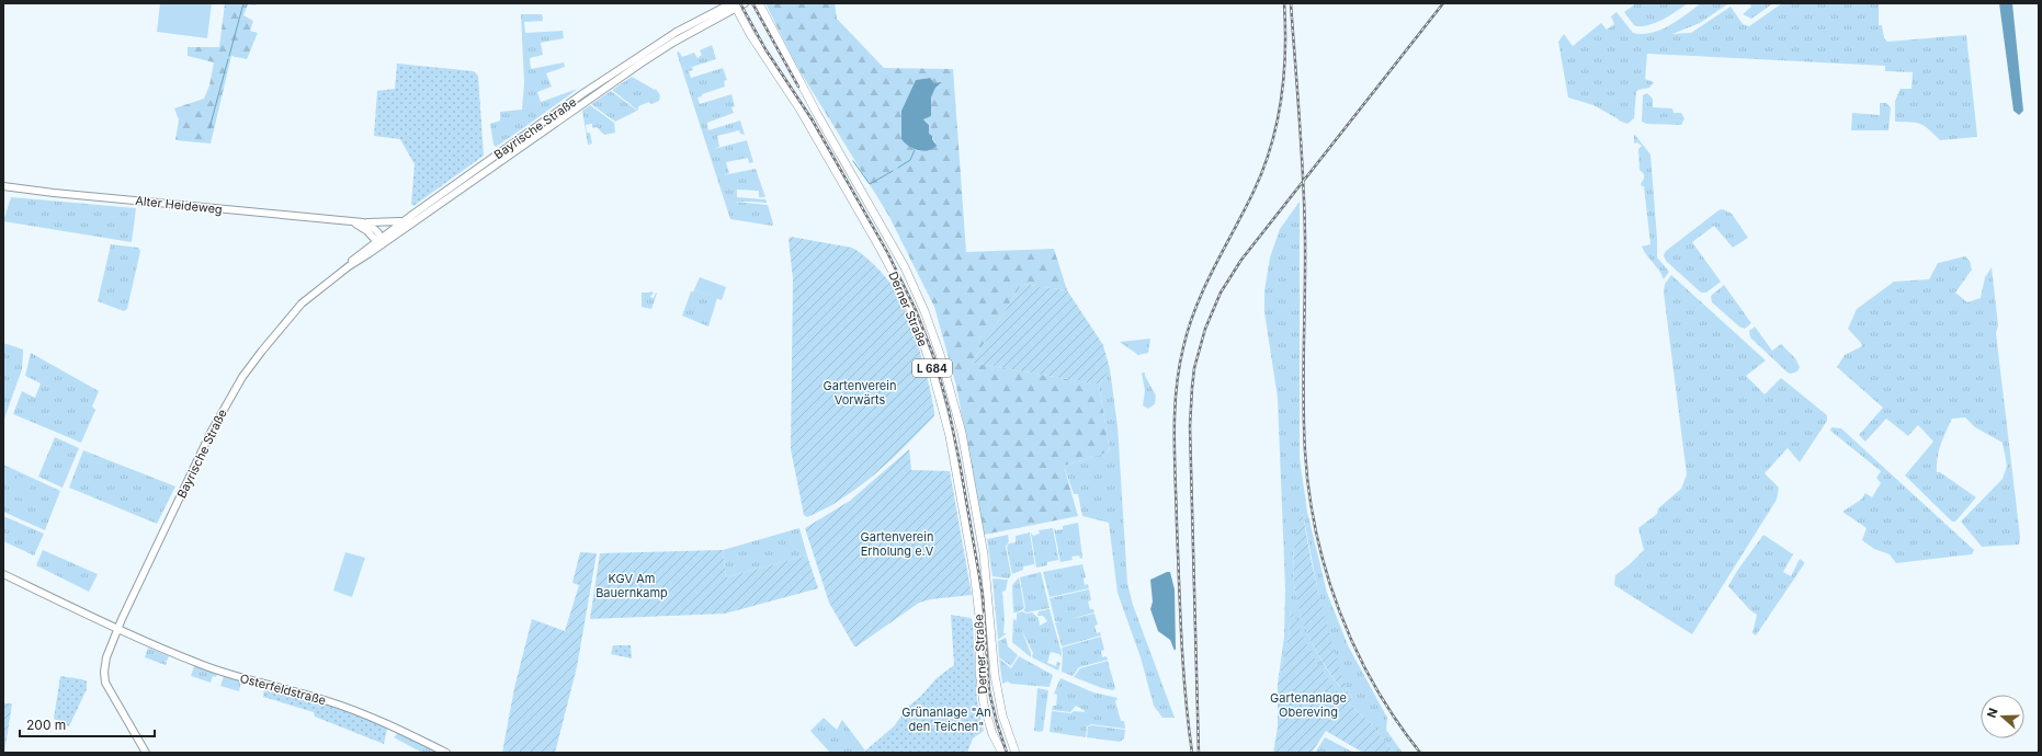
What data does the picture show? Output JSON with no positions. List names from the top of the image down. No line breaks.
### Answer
{"streets":{"main road":["Derner Straße","L 684"],"street":["Bayrische Straße","Alter Heideweg","Osterfeldstraße"]},"crossings":[["Bayrische Straße","Alter Heideweg"],["Bayrische Straße","Derner Straße"],["Bayrische Straße","Osterfeldstraße"]],"parks":["Gartenverein Vorwärts","Gartenverein Erholung e.V","KGV Am Bauernkamp","Gartenanlage Obereving","Grünanlage \"An den Teichen\""],"scale_bar":"200 m","north":"left"}
